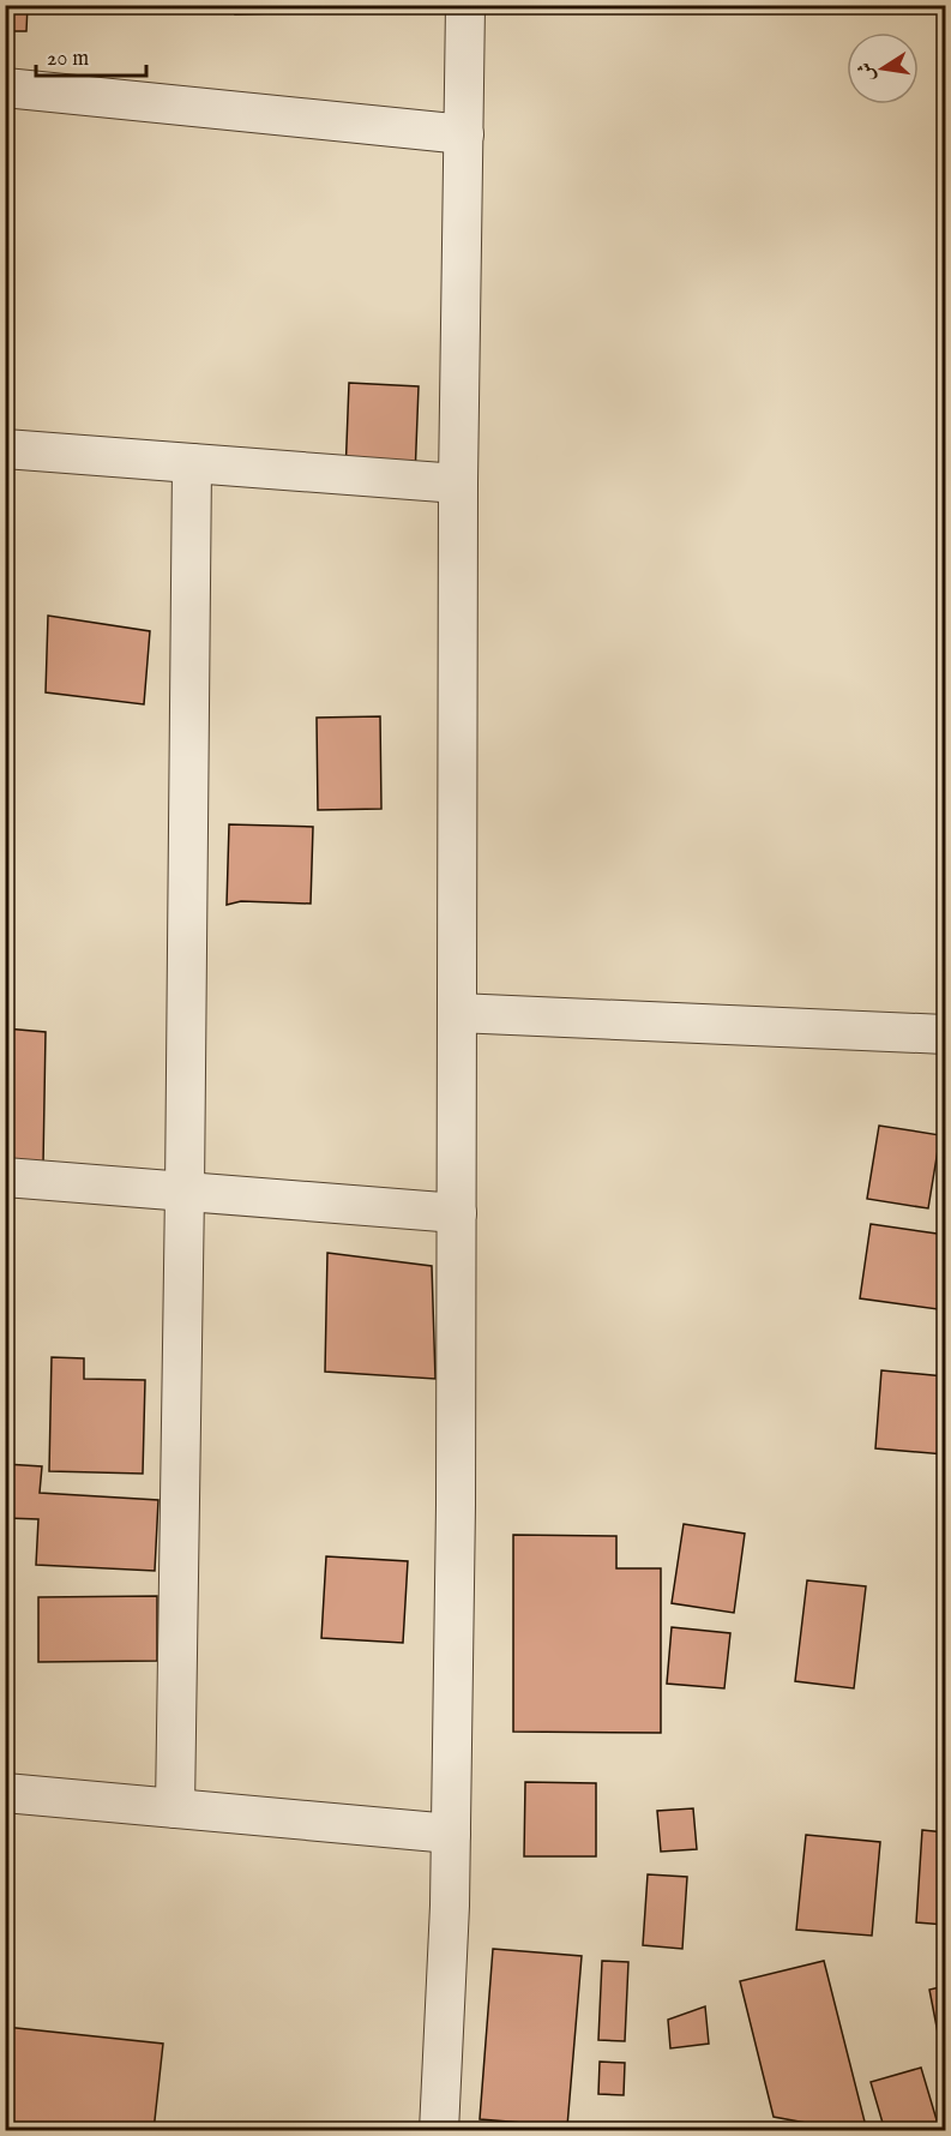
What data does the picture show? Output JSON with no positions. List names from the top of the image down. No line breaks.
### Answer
{"scale_bar":"20 m","north":"left"}
